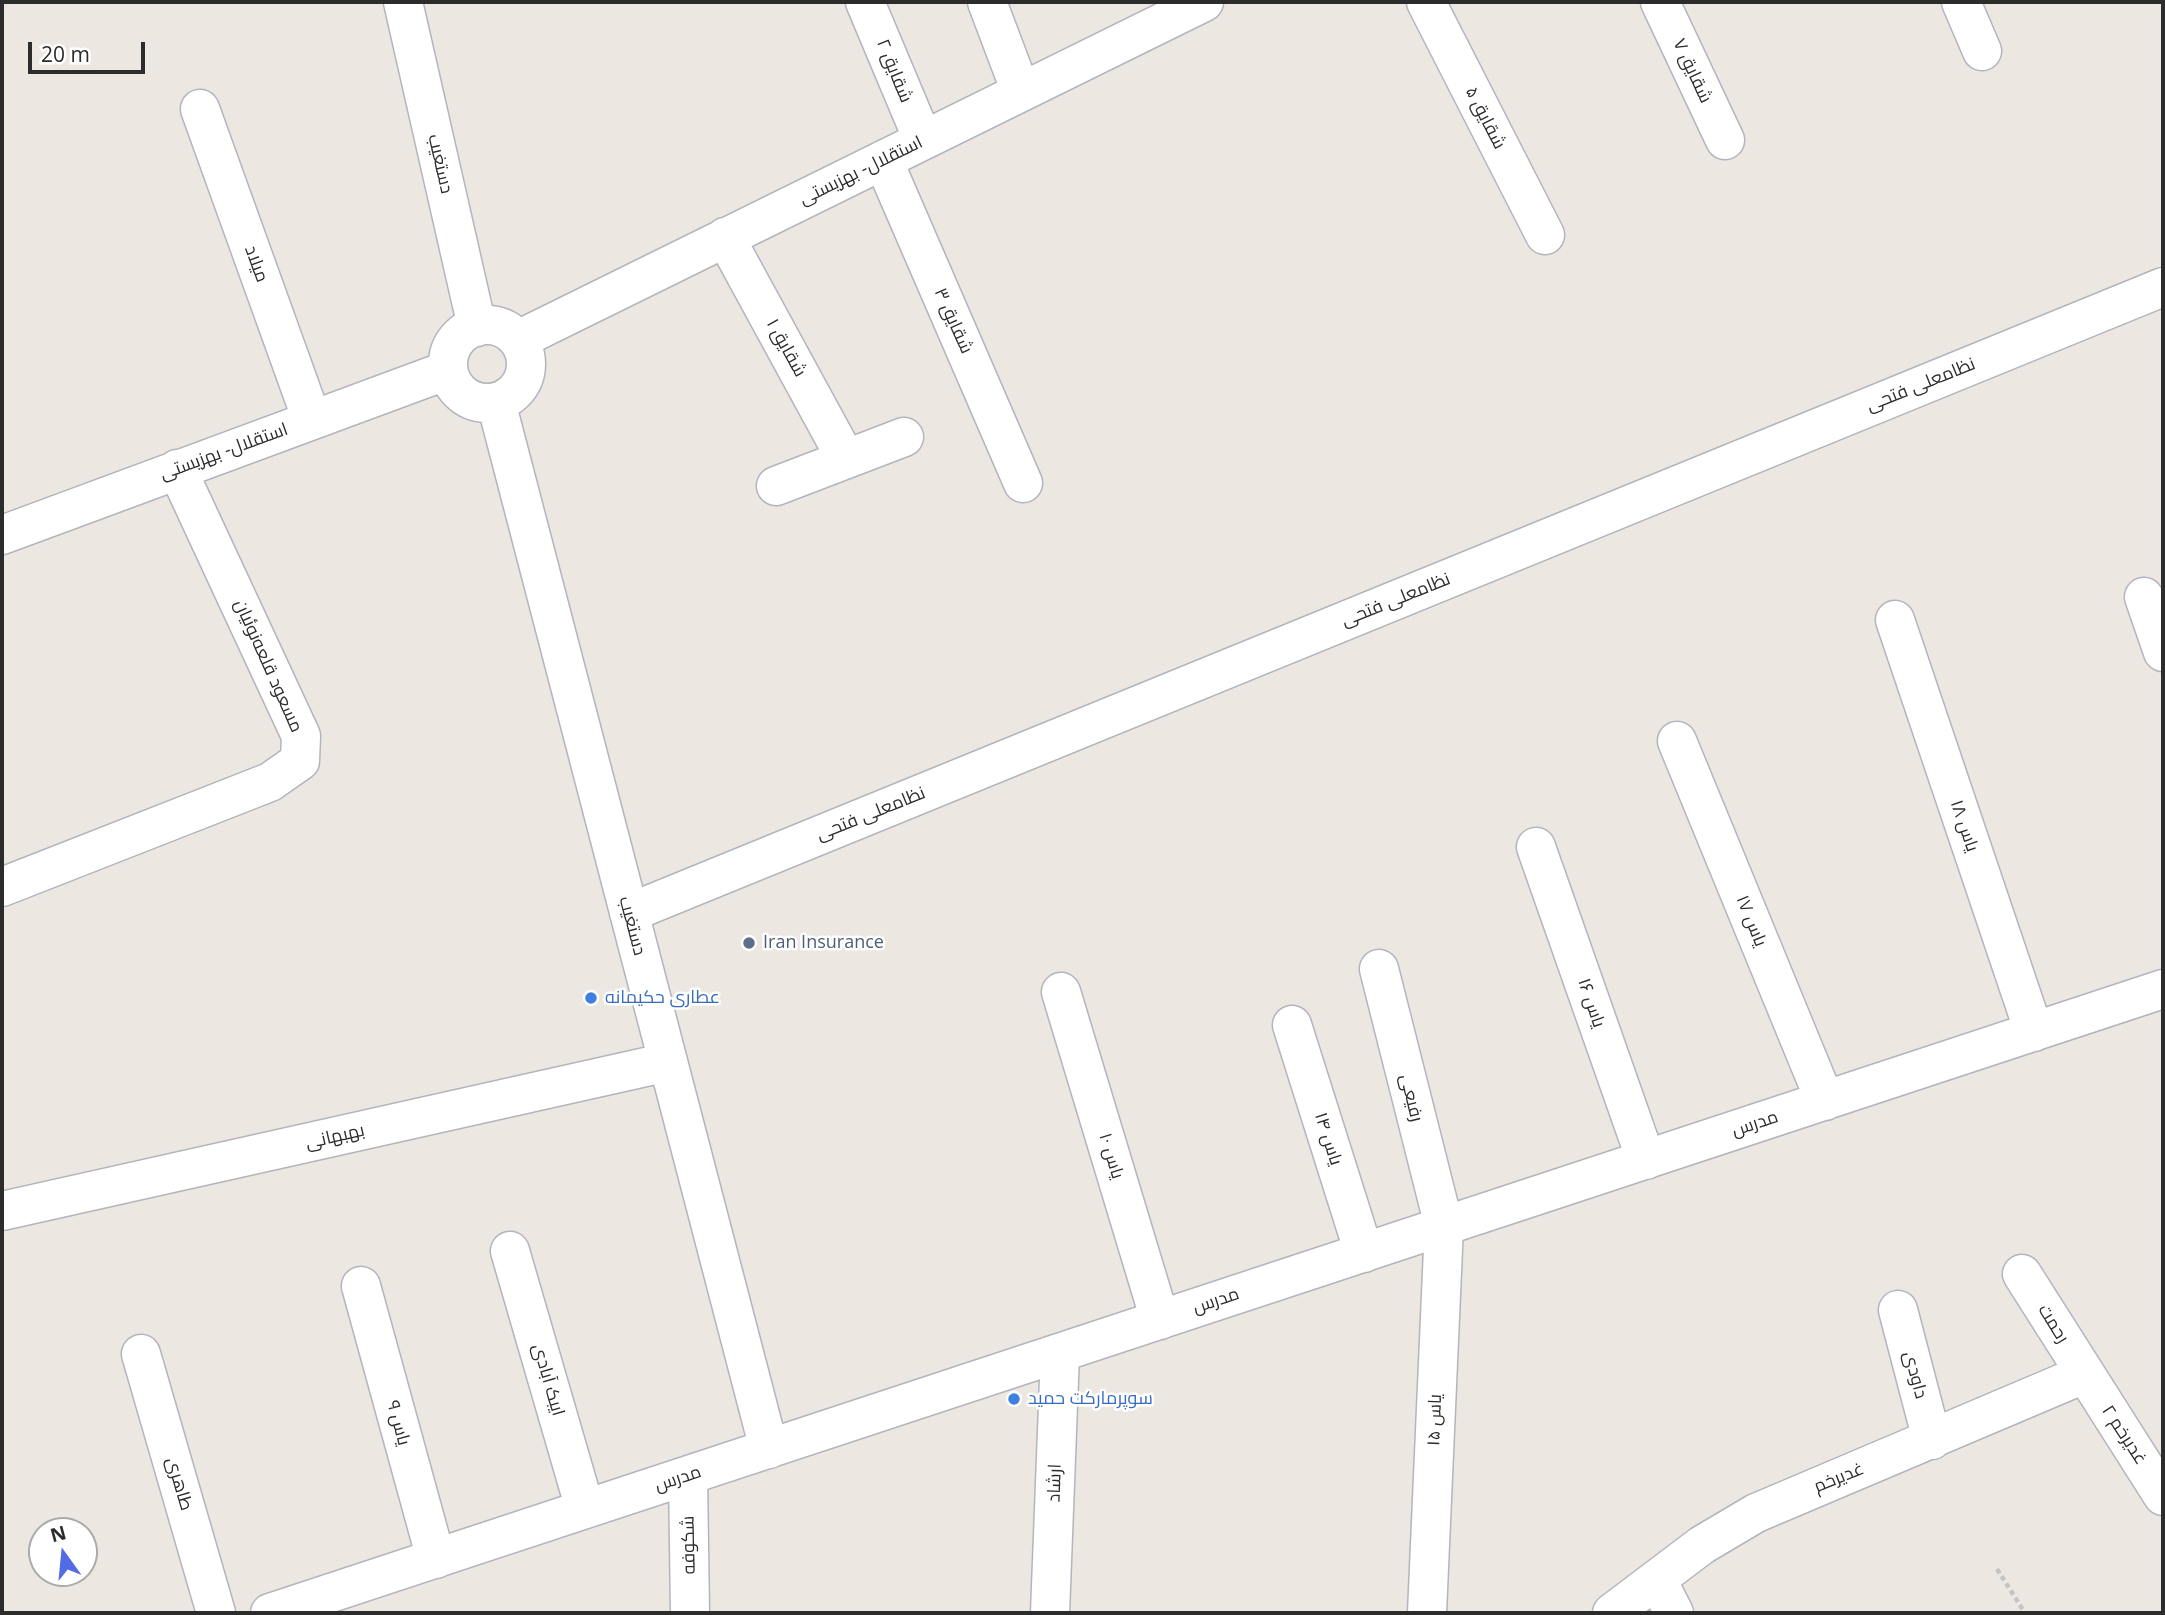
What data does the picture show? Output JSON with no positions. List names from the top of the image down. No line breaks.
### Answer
{"streets":{"street":["شقایق ۲","شقایق ۷","شقایق ۵","دستغیب","استقلال- بهزیستی","میلاد","شقایق ۳","شقایق ۱","نظامعلی فتحی","مسعود قلعه‌نوئیان","یاس ۱۸","یاس ۱۷","یاس ۱۶","رفیعی","مدرس","بهبهانی","یاس ۱۴","یاس ۱۰","رحمت","داودی","ایبک آبادی","یاس ۱۵","یاس ۹","غدیرخم ۲","غدیرخم","ارشاد","طاهری","شکوفه"]},"crossings":[["شقایق ۲","استقلال- بهزیستی"],["دستغیب","استقلال- بهزیستی"],["دستغیب","نظامعلی فتحی"],["دستغیب","مدرس"],["دستغیب","بهبهانی"],["استقلال- بهزیستی","میلاد"],["استقلال- بهزیستی","شقایق ۳"],["استقلال- بهزیستی","شقایق ۱"],["استقلال- بهزیستی","مسعود قلعه‌نوئیان"],["یاس ۱۸","مدرس"],["یاس ۱۷","مدرس"],["یاس ۱۶","مدرس"],["رفیعی","مدرس"],["رفیعی","یاس ۱۵"],["مدرس","یاس ۱۴"],["مدرس","یاس ۱۰"],["مدرس","ایبک آبادی"],["مدرس","یاس ۱۵"],["مدرس","یاس ۹"],["مدرس","ارشاد"],["مدرس","شکوفه"],["رحمت","غدیرخم ۲"],["رحمت","غدیرخم"],["داودی","غدیرخم"],["غدیرخم ۲","غدیرخم"]],"places":["Iran Insurance","عطاری حکیمانه","سوپرمارکت حمید"],"scale_bar":"20 m","north":"top"}
